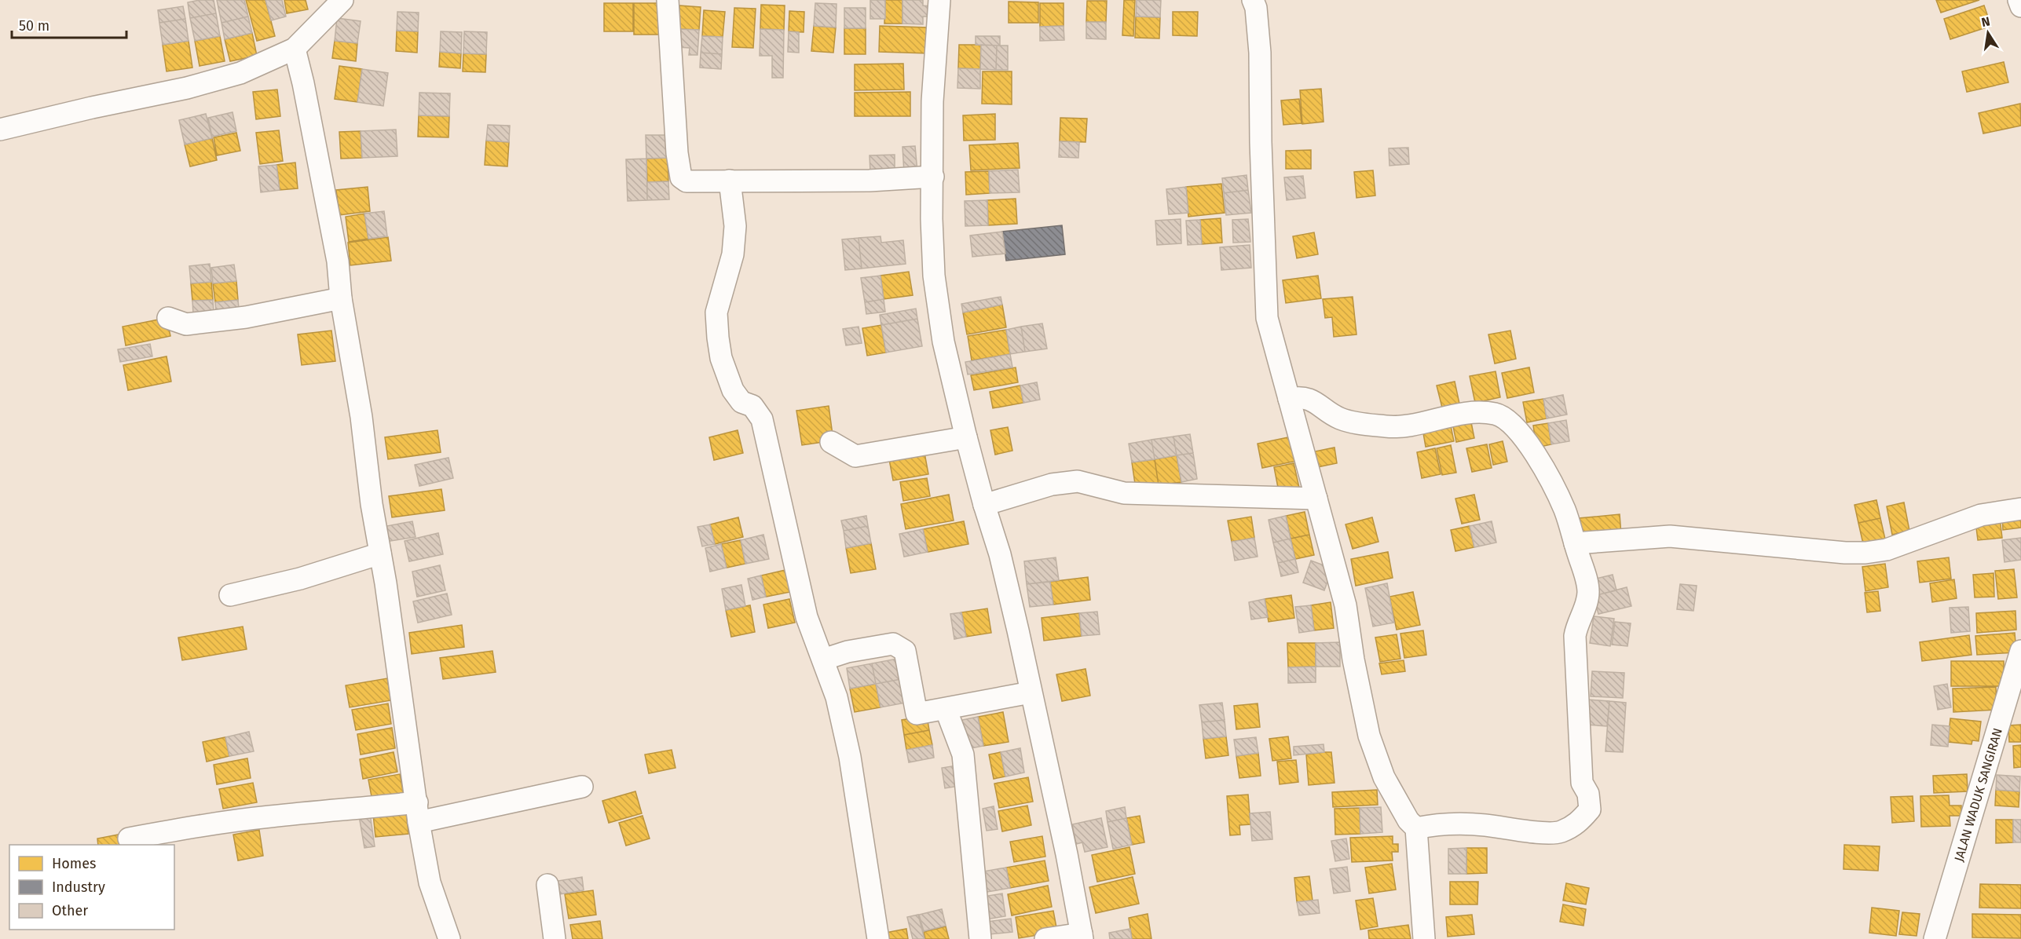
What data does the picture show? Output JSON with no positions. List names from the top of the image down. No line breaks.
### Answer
{"streets":{"street":["JALAN WADUK SANGIRAN"]},"legend":["Homes","Industry","Other"],"scale_bar":"50 m","north":"top"}
